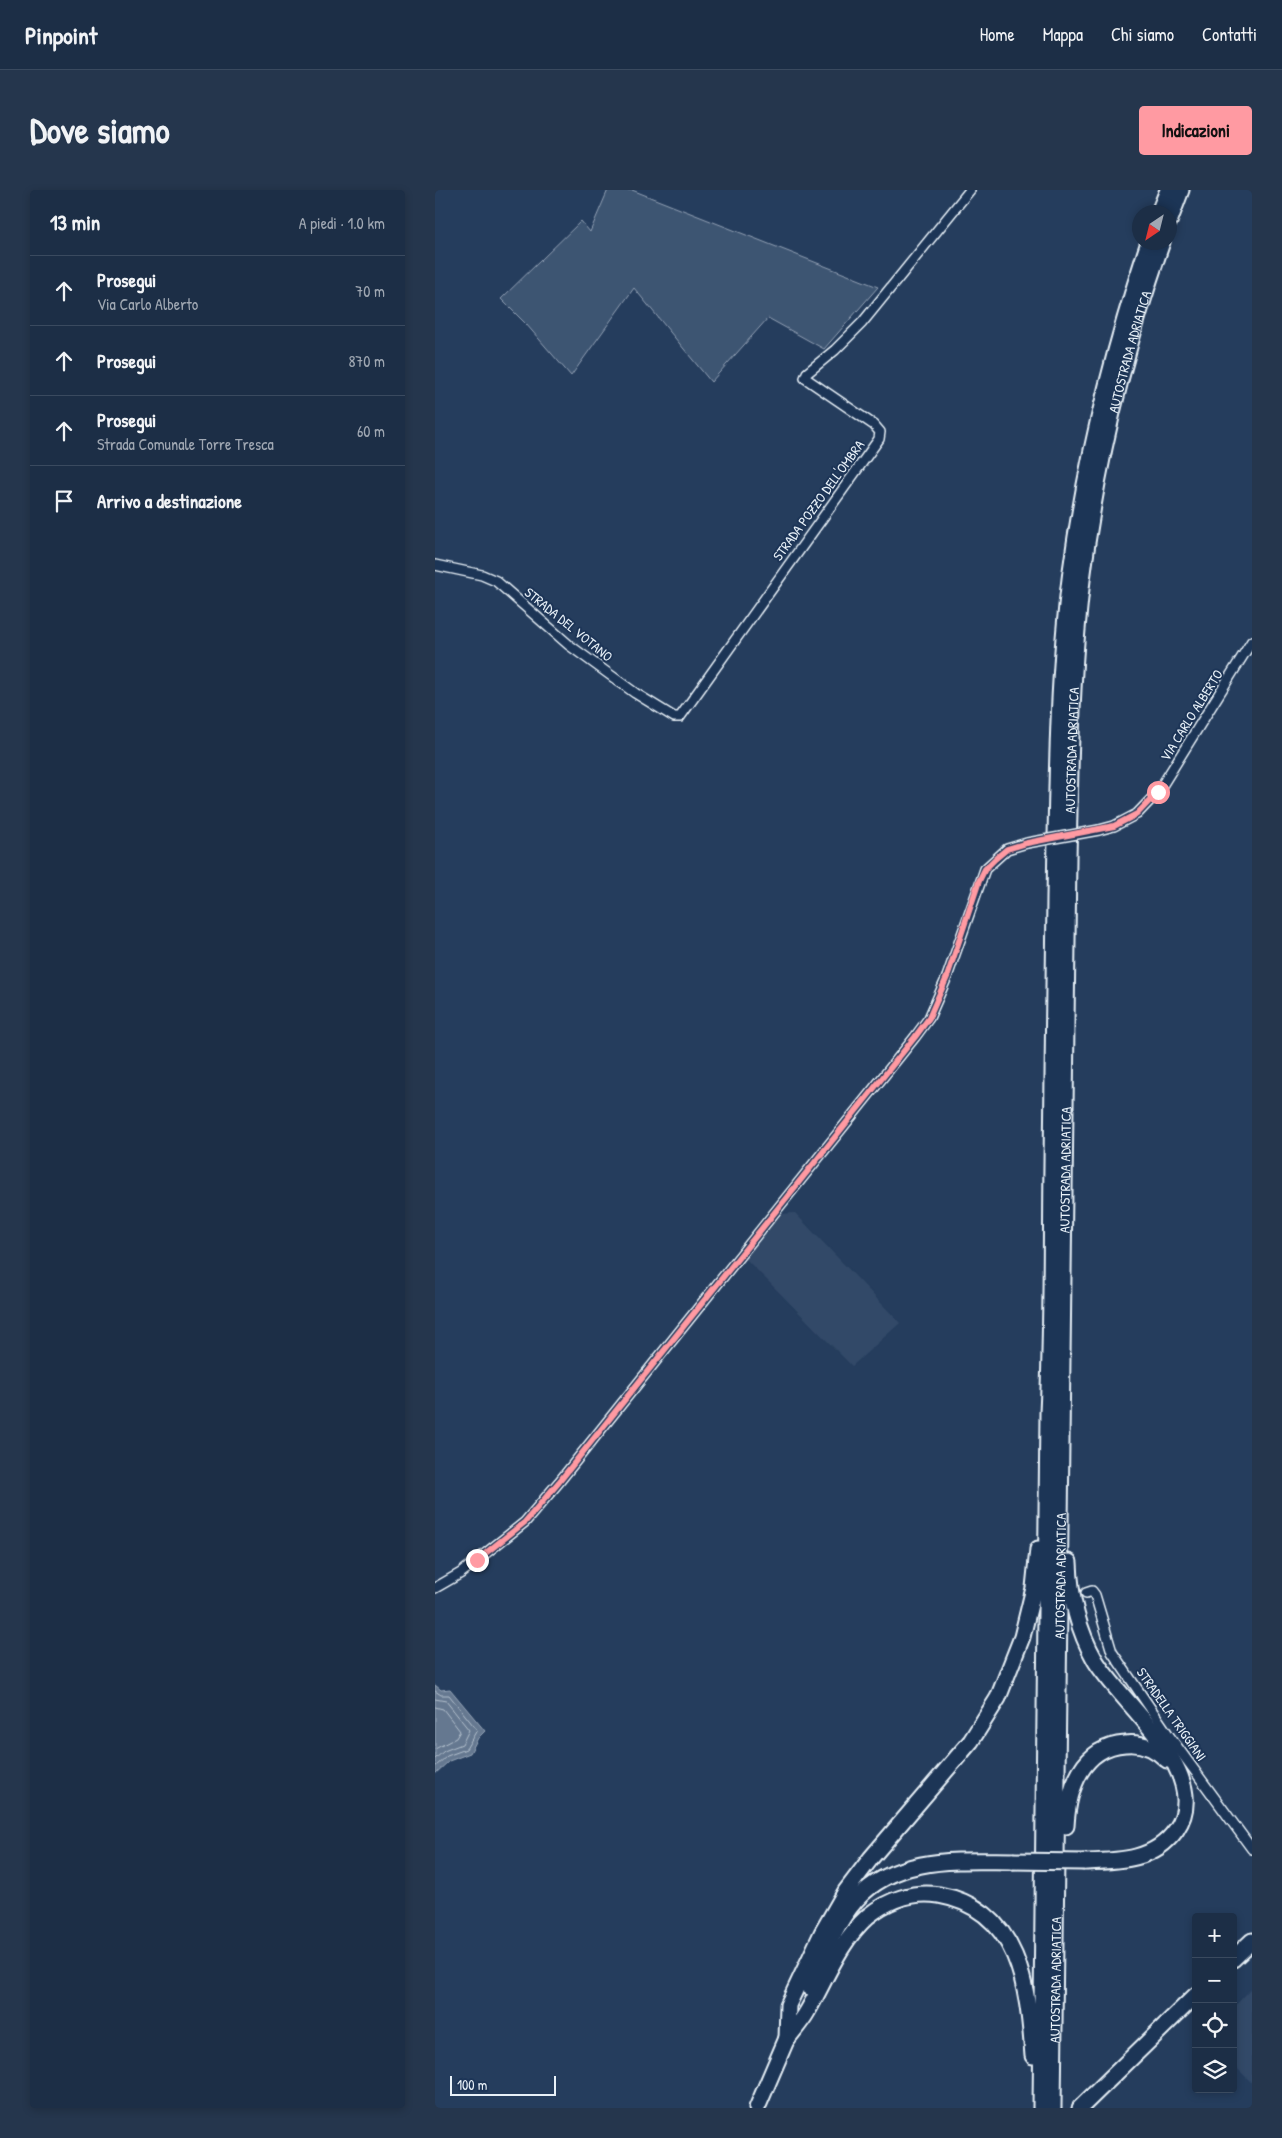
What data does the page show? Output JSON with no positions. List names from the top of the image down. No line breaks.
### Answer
{"streets":{"highway":["AUTOSTRADA ADRIATICA"],"street":["STRADA POZZO DELL'OMBRA","STRADA DEL VOTANO","VIA CARLO ALBERTO","STRADELLA TRIGGIANI"]},"crossings":[["STRADA POZZO DELL'OMBRA","STRADA DEL VOTANO"]],"scale_bar":"100 m","north":"bottom left","page":{"header":"Pinpoint","nav":["Home","Mappa","Chi siamo","Contatti"],"buttons":"Indicazioni","title":"Dove siamo","heading":["13 min","A piedi · 1.0 km"],"list":[["Prosegui","Via Carlo Alberto","70 m"],["Prosegui","870 m"],["Prosegui","Strada Comunale Torre Tresca","60 m"],"Arrivo a destinazione"],"map_buttons":["+","−"],"scale":"100 m"}}
